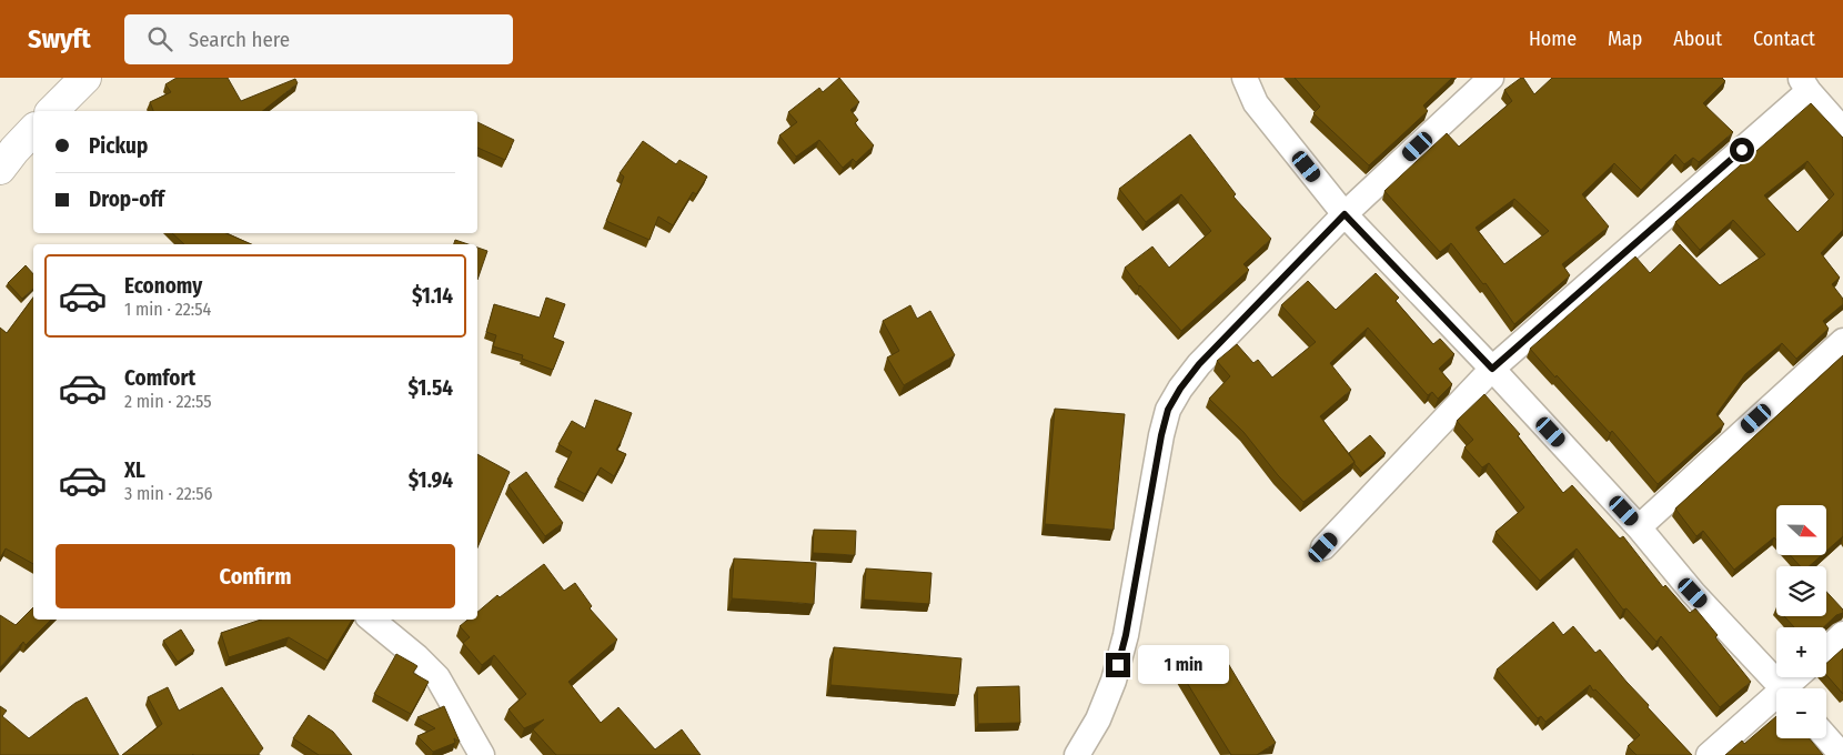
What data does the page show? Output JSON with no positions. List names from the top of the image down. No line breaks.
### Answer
{"north":"right","page":{"header":"Swyft","search":"Search here","nav":["Home","Map","About","Contact"],"banner":["Pickup","Drop-off"],"list":[{"name":"Economy","note":"1 min · 22:54","value":"$1.14"},{"name":"Comfort","note":"2 min · 22:55","value":"$1.54"},{"name":"XL","note":"3 min · 22:56","value":"$1.94"}],"map_buttons":["+","−"],"buttons":"Confirm","bubble":"1 min"}}
